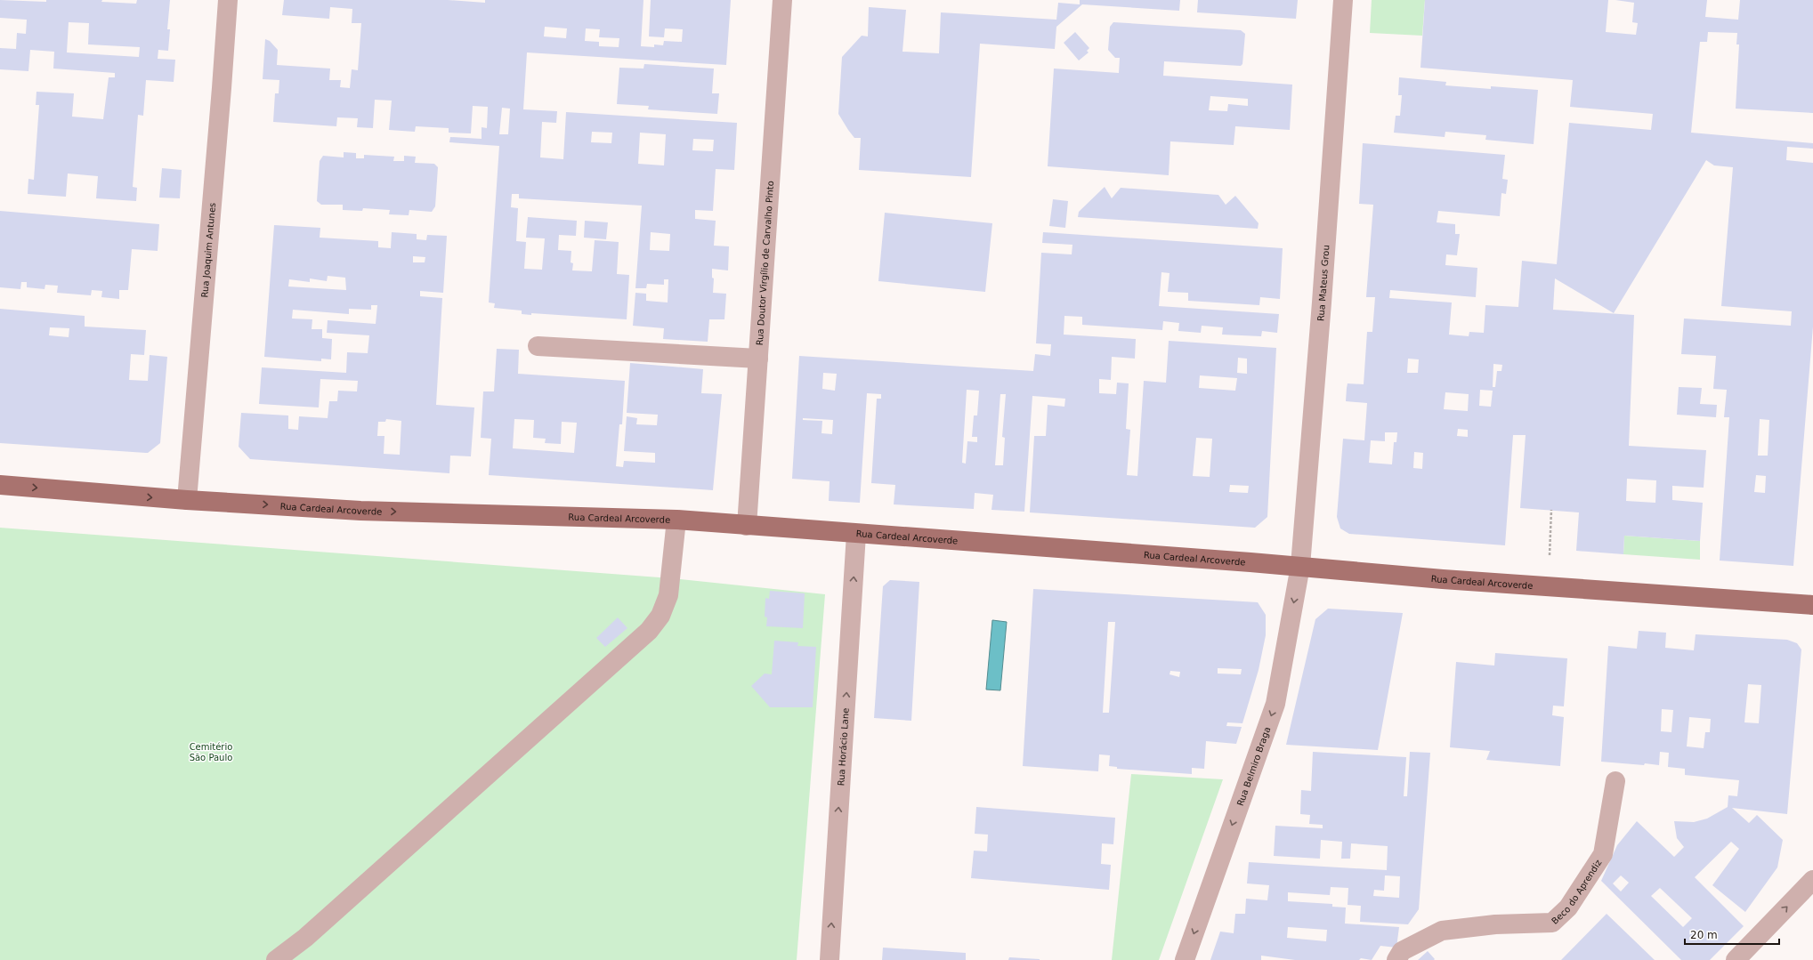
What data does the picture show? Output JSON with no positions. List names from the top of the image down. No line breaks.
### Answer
{"streets":{"main road":["Rua Cardeal Arcoverde"],"street":["Rua Joaquim Antunes","Rua Doutor Virgílio de Carvalho Pinto","Rua Mateus Grou","Rua Horácio Lane","Rua Belmiro Braga","Beco do Aprendiz"]},"crossings":[["Rua Joaquim Antunes","Rua Cardeal Arcoverde"],["Rua Doutor Virgílio de Carvalho Pinto","Rua Cardeal Arcoverde"],["Rua Mateus Grou","Rua Cardeal Arcoverde"],["Rua Mateus Grou","Rua Belmiro Braga"],["Rua Cardeal Arcoverde","Rua Horácio Lane"],["Rua Cardeal Arcoverde","Rua Belmiro Braga"]],"one_way":["Rua Cardeal Arcoverde","Rua Horácio Lane","Rua Belmiro Braga"],"parks":["Cemitério São Paulo"],"scale_bar":"20 m"}
